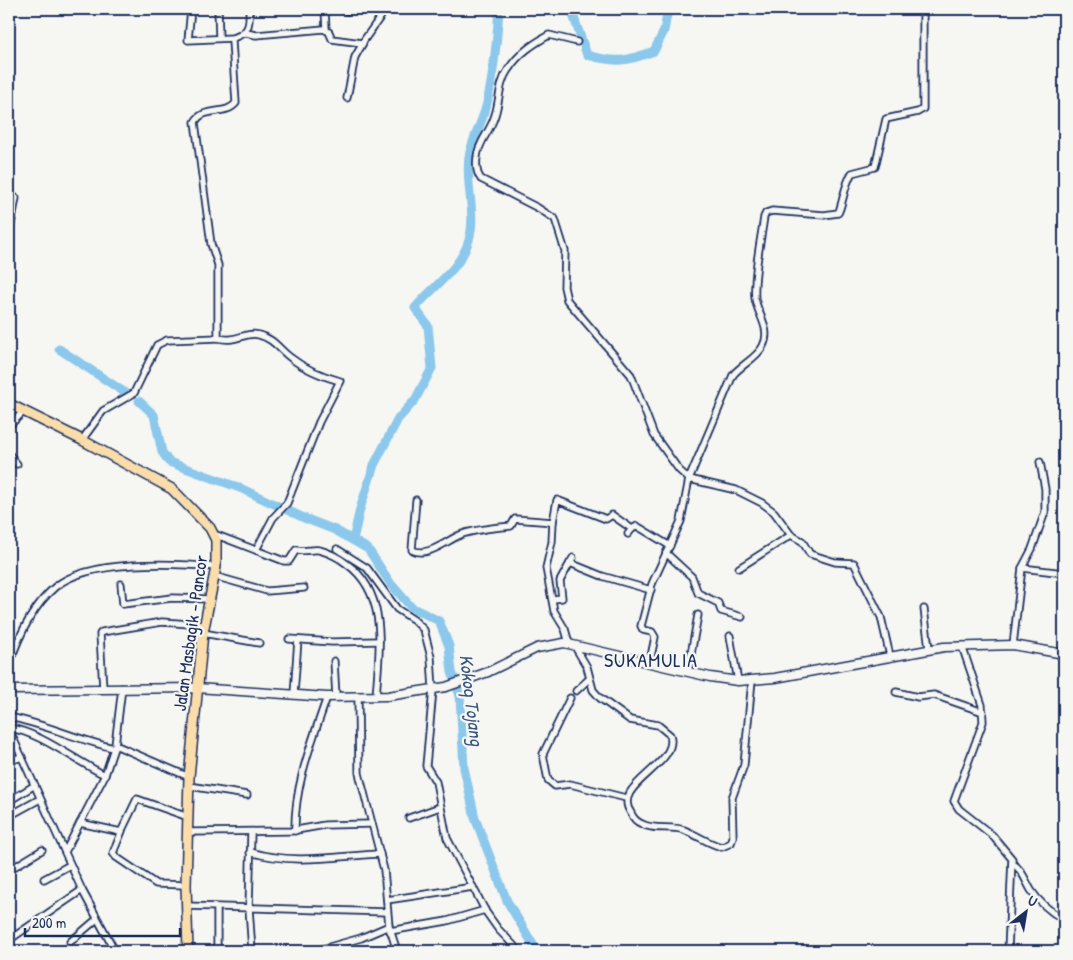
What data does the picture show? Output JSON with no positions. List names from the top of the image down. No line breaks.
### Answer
{"streets":{"main road":["Jalan Masbagik - Pancor"]},"districts":["SUKAMULIA"],"water":["Kokoq Tojang"],"scale_bar":"200 m","north":"top right"}
